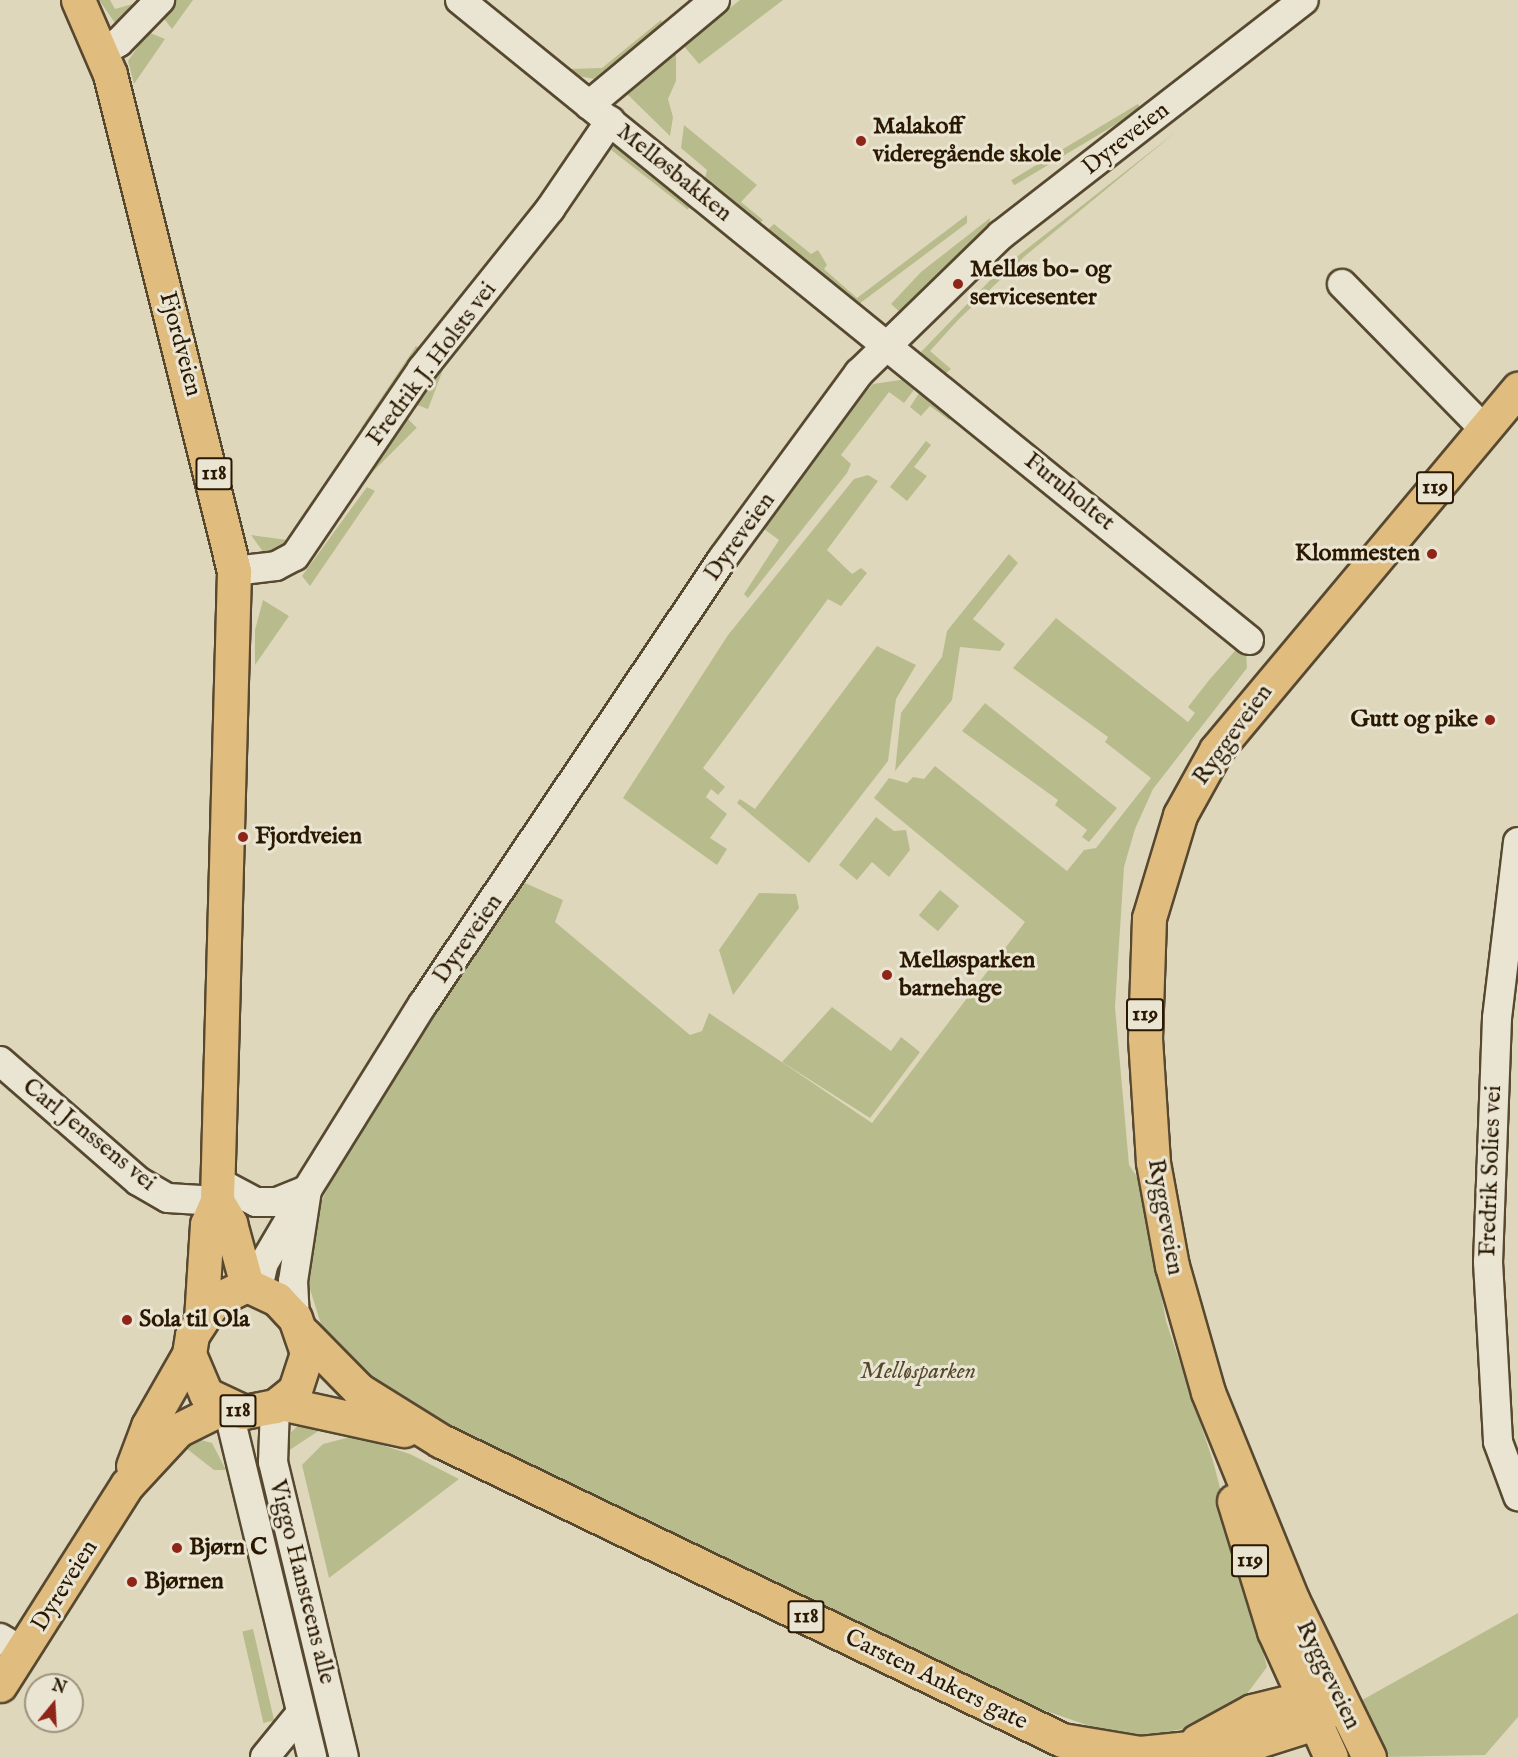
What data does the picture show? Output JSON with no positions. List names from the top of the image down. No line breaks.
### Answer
{"streets":{"main road":["Dyreveien","Fjordveien","118","119","Ryggeveien","Carsten Ankers gate"],"street":["Melløsbakken","Fredrik J. Holsts vei","Furuholtet","Carl Jenssens vei","Fredrik Solies vei","Viggo Hansteens alle"]},"crossings":[["Dyreveien","Melløsbakken"],["Dyreveien","Fjordveien"],["Dyreveien","118"],["Dyreveien","Furuholtet"],["Dyreveien","Viggo Hansteens alle"],["Dyreveien","Carsten Ankers gate"],["Melløsbakken","Fredrik J. Holsts vei"],["Melløsbakken","Furuholtet"],["Fjordveien","Fredrik J. Holsts vei"],["Fjordveien","118"],["Fjordveien","Carl Jenssens vei"],["Fjordveien","Viggo Hansteens alle"],["Fjordveien","Carsten Ankers gate"],["118","Viggo Hansteens alle"],["118","Carsten Ankers gate"],["Ryggeveien","Carsten Ankers gate"],["Viggo Hansteens alle","Carsten Ankers gate"]],"parks":["Melløsparken"],"places":["Malakoff videregående skole","Melløs bo- og servicesenter","Klommesten","Gutt og pike","Fjordveien","Melløsparken barnehage","Sola til Ola","Bjørn C","Bjørnen"],"north":"top"}
